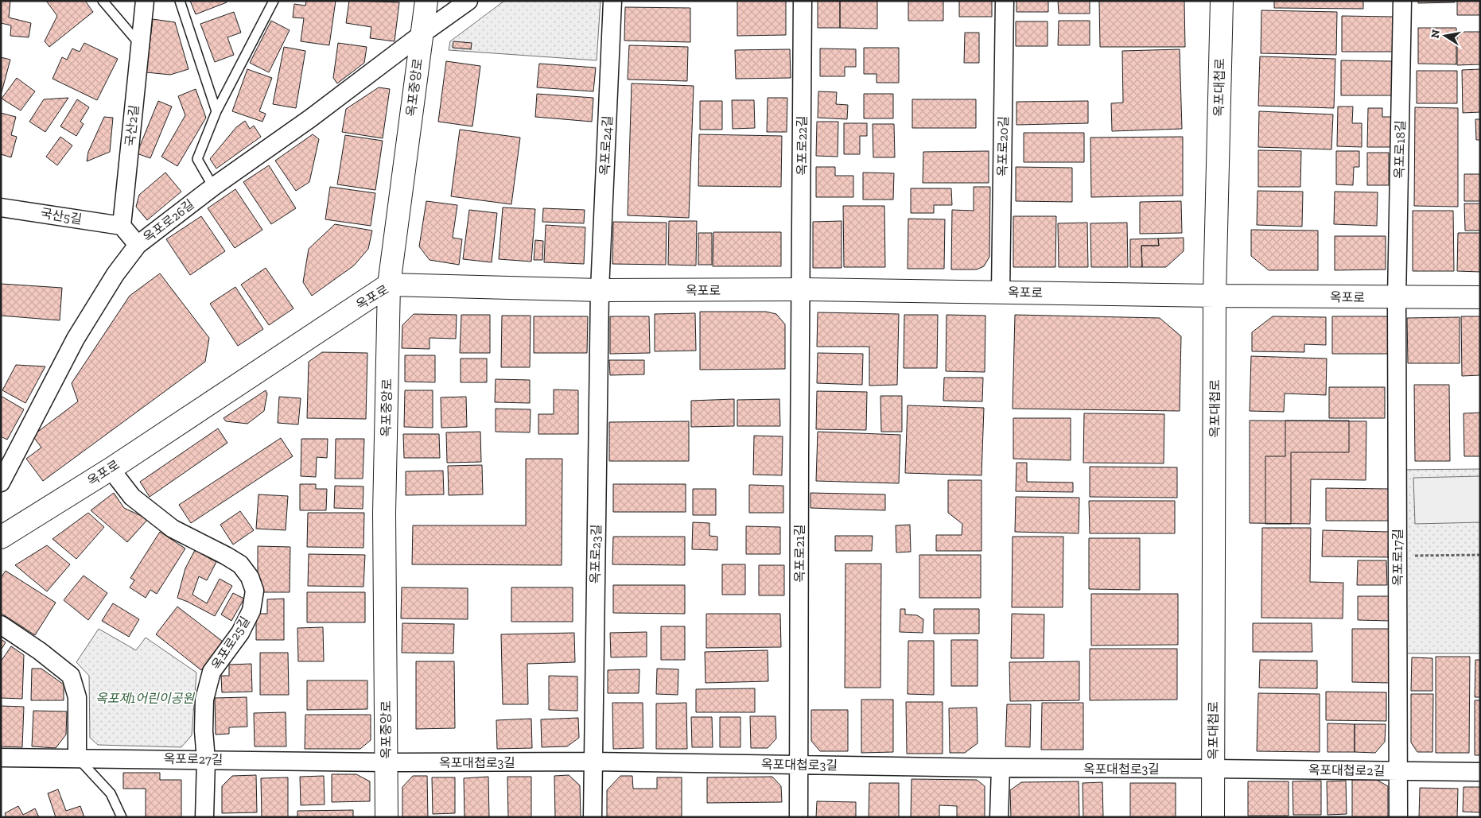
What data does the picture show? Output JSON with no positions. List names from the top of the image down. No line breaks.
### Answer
{"streets":{"street":["옥포중앙로","옥포대첩로","국산2길","옥포로24길","옥포로22길","옥포로20길","옥포로18길","국산5길","옥포로26길","옥포로","옥포로21길","옥포로23길","옥포로17길","옥포로25길","옥포로27길","옥포대첩로3길","옥포대첩로2길"]},"crossings":[["옥포중앙로","옥포로26길"],["옥포중앙로","옥포로"],["옥포중앙로","옥포로27길"],["옥포중앙로","옥포대첩로3길"],["옥포대첩로","옥포로"],["옥포대첩로","옥포대첩로3길"],["옥포대첩로","옥포대첩로2길"],["국산2길","국산5길"],["옥포로24길","옥포로"],["옥포로24길","옥포로23길"],["옥포로22길","옥포로"],["옥포로22길","옥포로21길"],["옥포로20길","옥포로"],["옥포로18길","옥포로"],["옥포로18길","옥포로17길"],["옥포로","옥포로21길"],["옥포로","옥포로23길"],["옥포로","옥포로17길"],["옥포로","옥포로25길"],["옥포로21길","옥포대첩로3길"],["옥포로23길","옥포대첩로3길"],["옥포로17길","옥포대첩로2길"],["옥포로25길","옥포로27길"],["옥포로27길","옥포대첩로3길"],["옥포대첩로3길","옥포대첩로2길"]],"parks":["옥포제1어린이공원"],"north":"left"}
